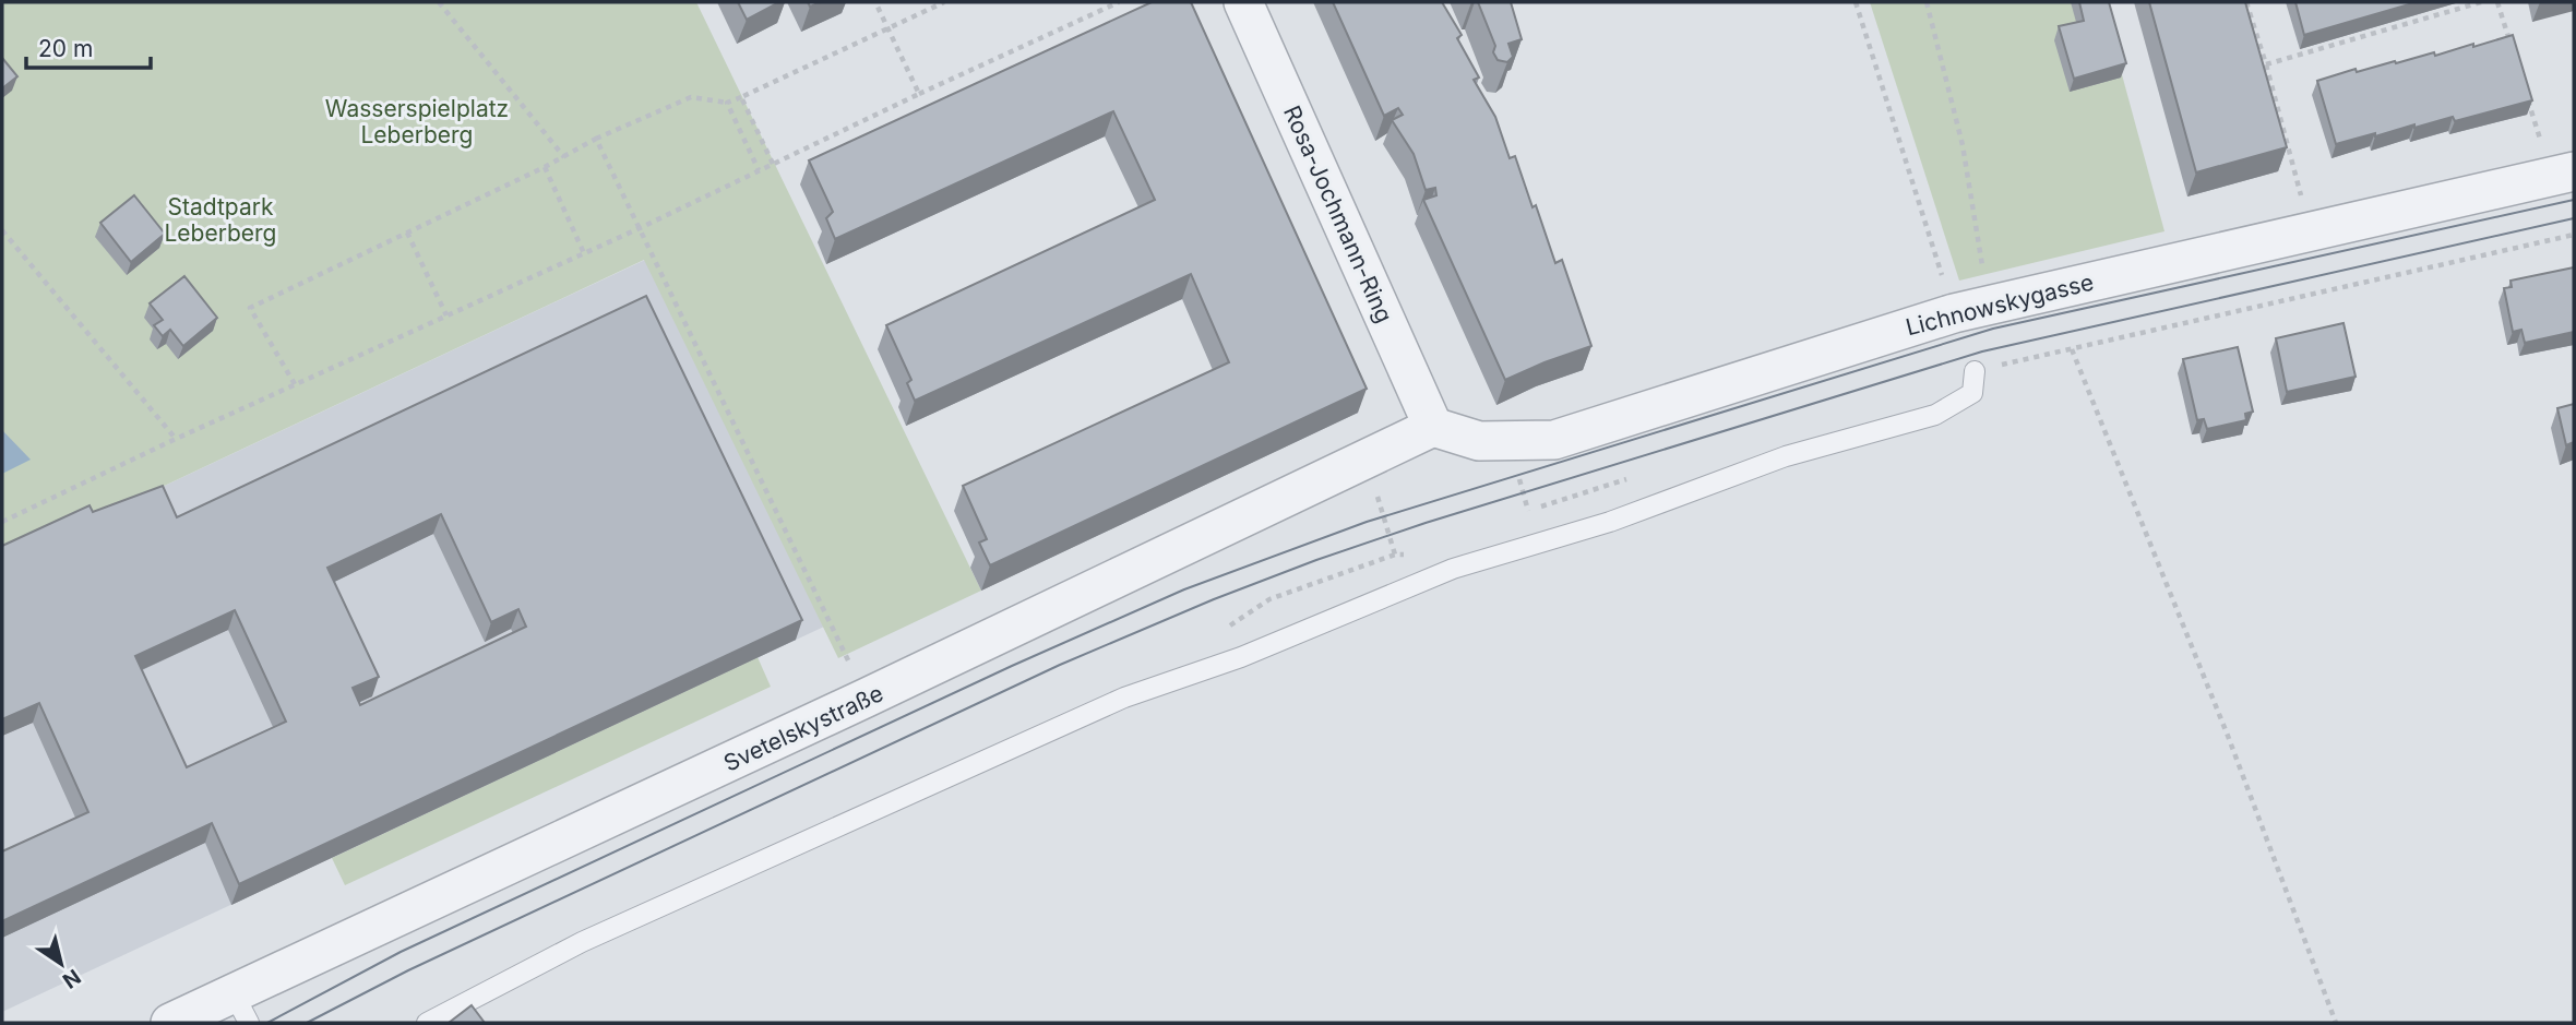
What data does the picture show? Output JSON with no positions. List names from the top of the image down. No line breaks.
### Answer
{"streets":{"street":["Rosa-Jochmann-Ring","Lichnowskygasse","Svetelskystraße"]},"crossings":[["Rosa-Jochmann-Ring","Lichnowskygasse"],["Rosa-Jochmann-Ring","Svetelskystraße"],["Lichnowskygasse","Svetelskystraße"]],"parks":["Wasserspielplatz Leberberg","Stadtpark Leberberg"],"scale_bar":"20 m","north":"bottom right"}
